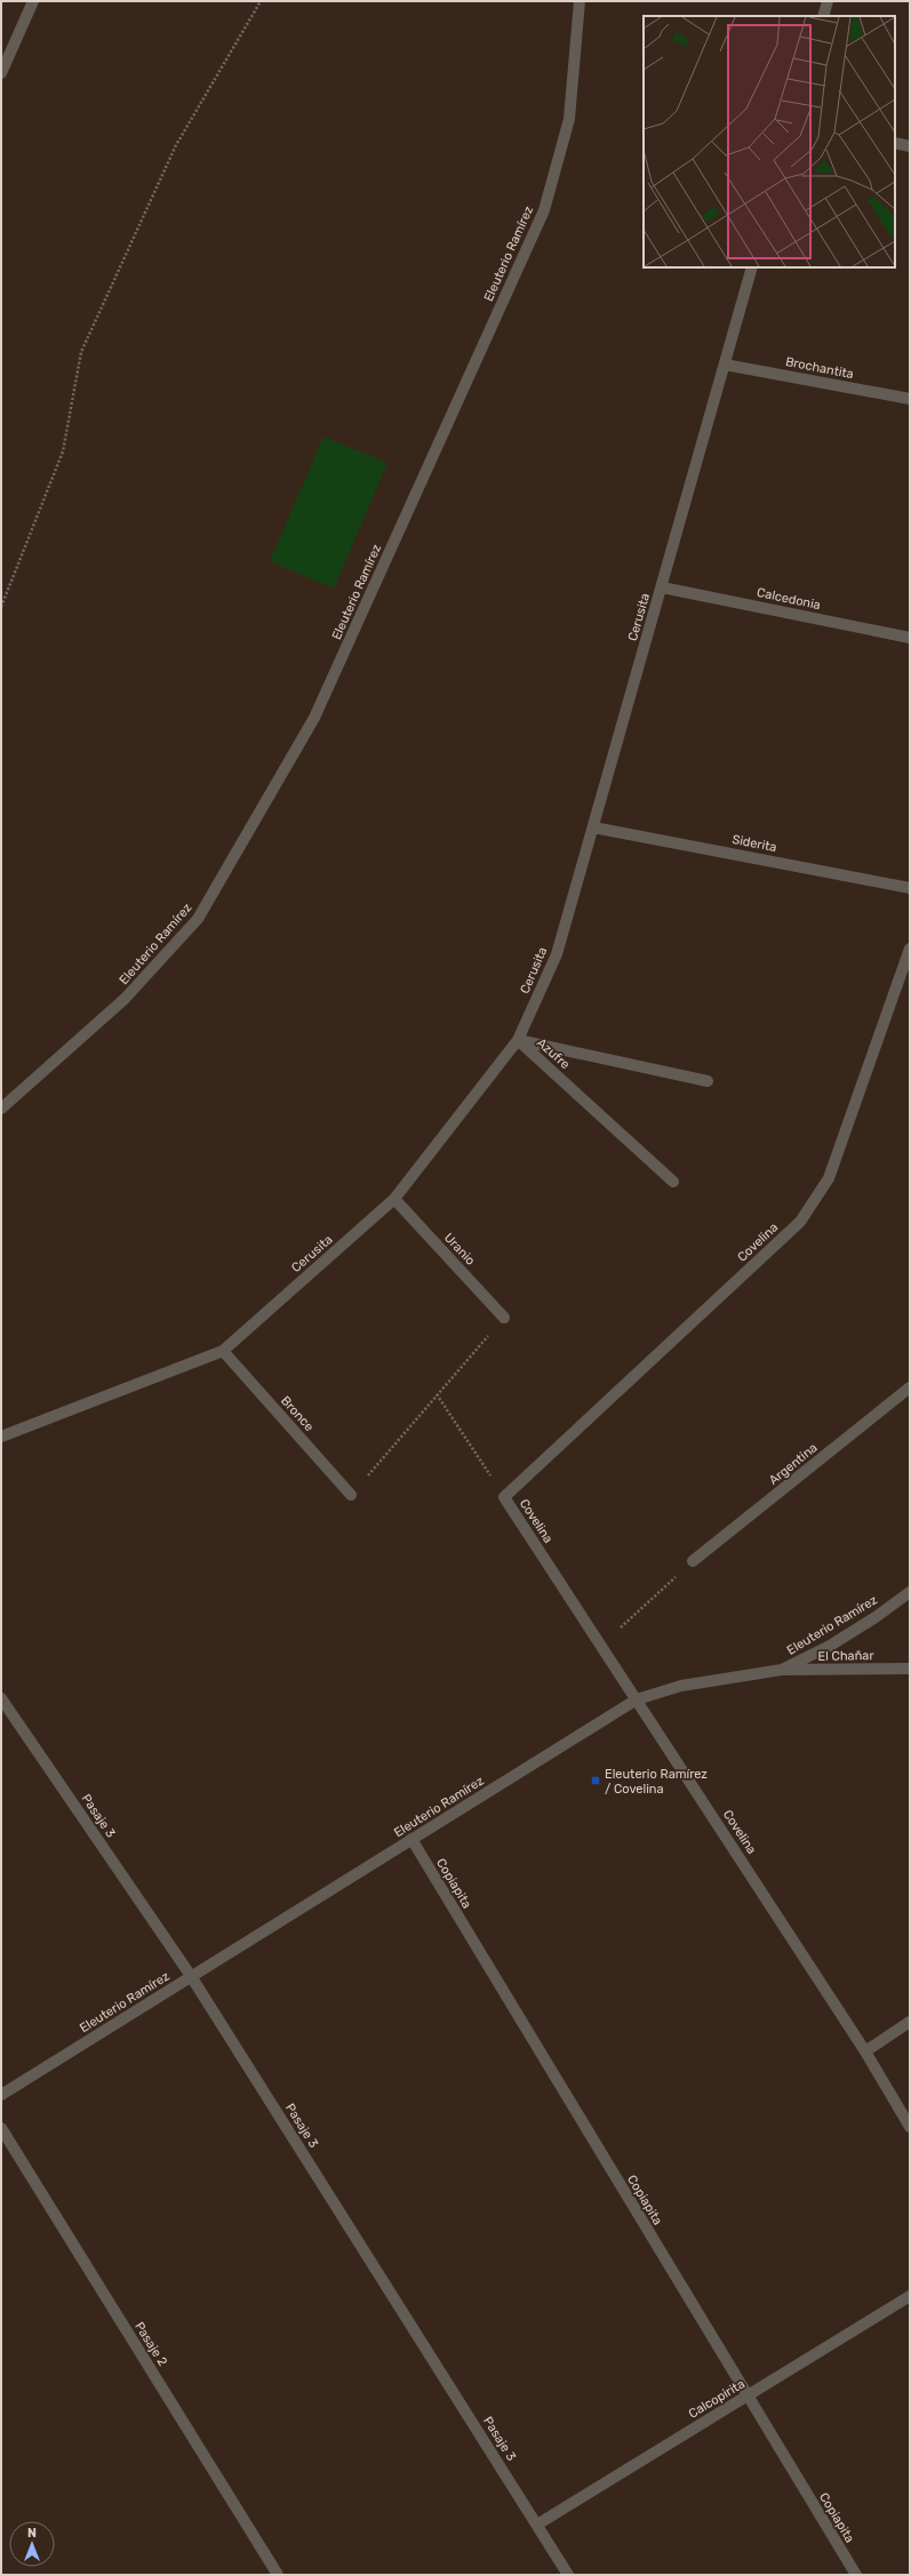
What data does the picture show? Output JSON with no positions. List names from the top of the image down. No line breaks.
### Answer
{"streets":{"street":["Eleuterio Ramírez","Brochantita","Calcedonia","Cerusita","Siderita","Azufre","Covelina","Uranio","Bronce","Argentina","El Chañar","Pasaje 3","Copiapita","Pasaje 2","Calcopirita"]},"crossings":[["Eleuterio Ramírez","Covelina"],["Eleuterio Ramírez","El Chañar"],["Eleuterio Ramírez","Pasaje 3"],["Eleuterio Ramírez","Copiapita"],["Brochantita","Cerusita"],["Calcedonia","Cerusita"],["Cerusita","Siderita"],["Cerusita","Azufre"],["Cerusita","Uranio"],["Cerusita","Bronce"],["Pasaje 3","Calcopirita"],["Copiapita","Calcopirita"]],"places":{"transit":["Eleuterio Ramírez / Covelina"]},"north":"top"}
